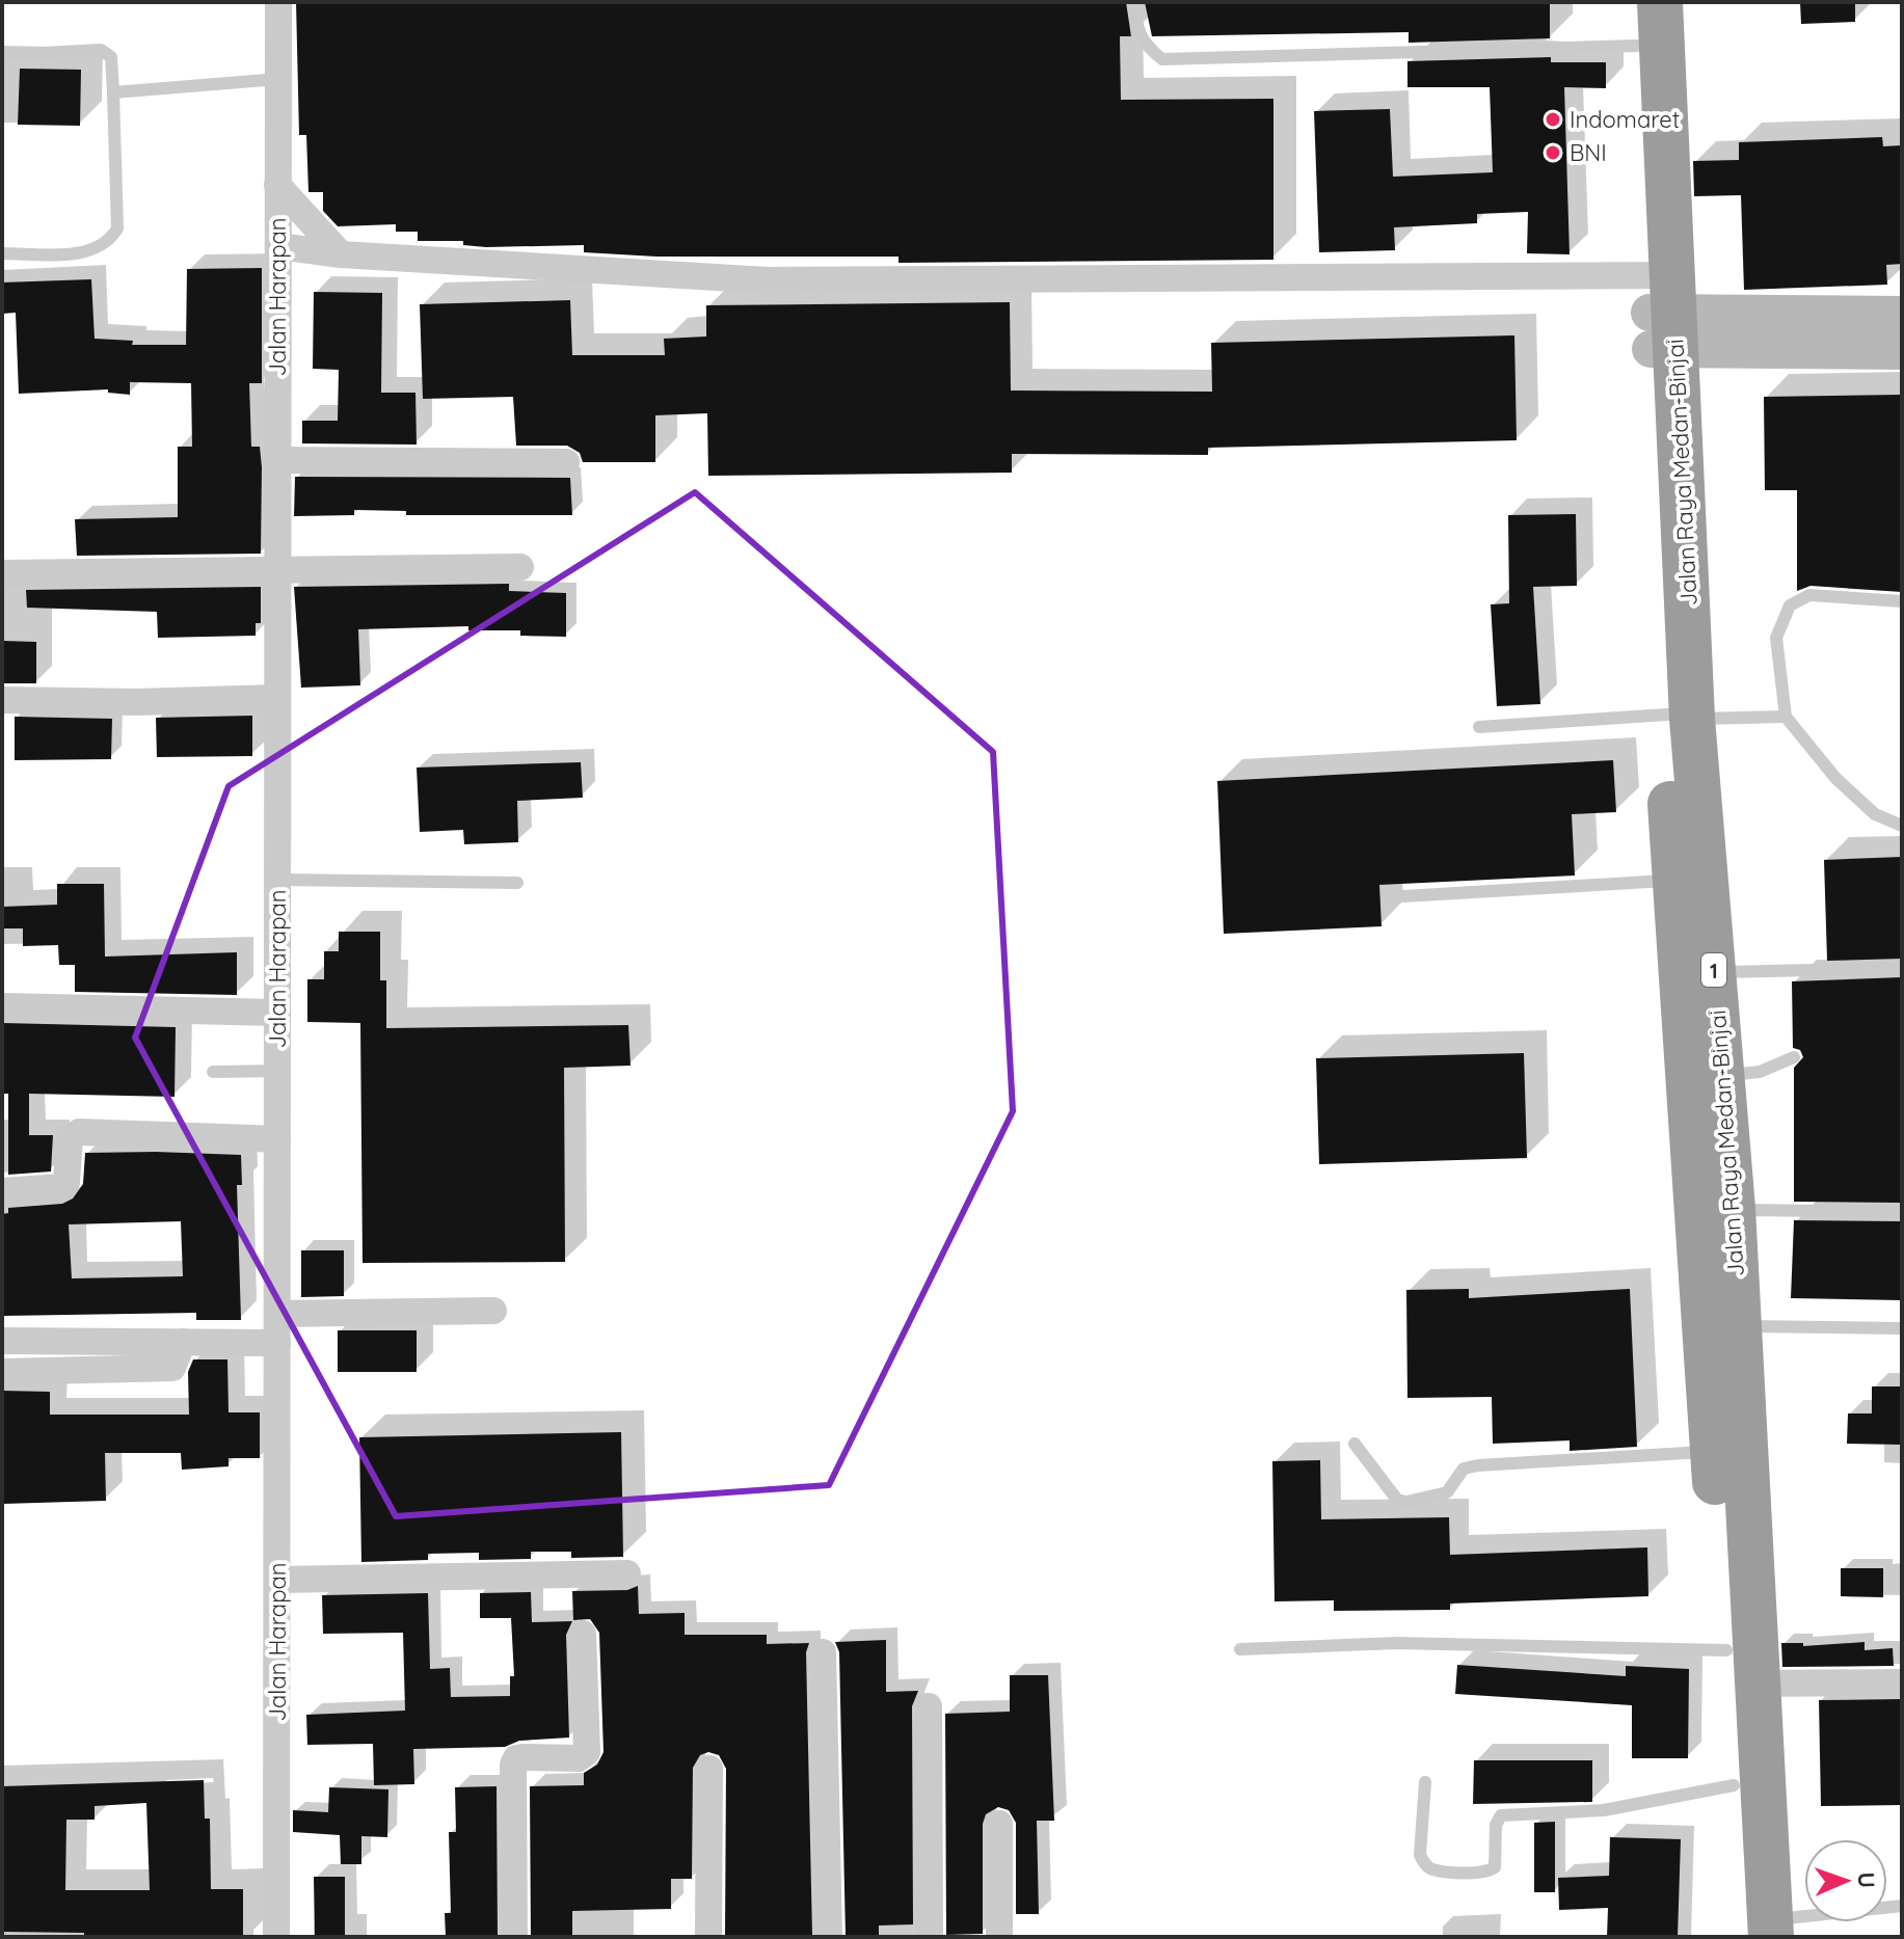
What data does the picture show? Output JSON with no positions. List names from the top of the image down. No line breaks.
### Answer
{"streets":{"highway":["Jalan Raya Medan-Binjai","1"],"street":["Jalan Harapan"]},"places":["Indomaret","BNI"],"north":"right"}
